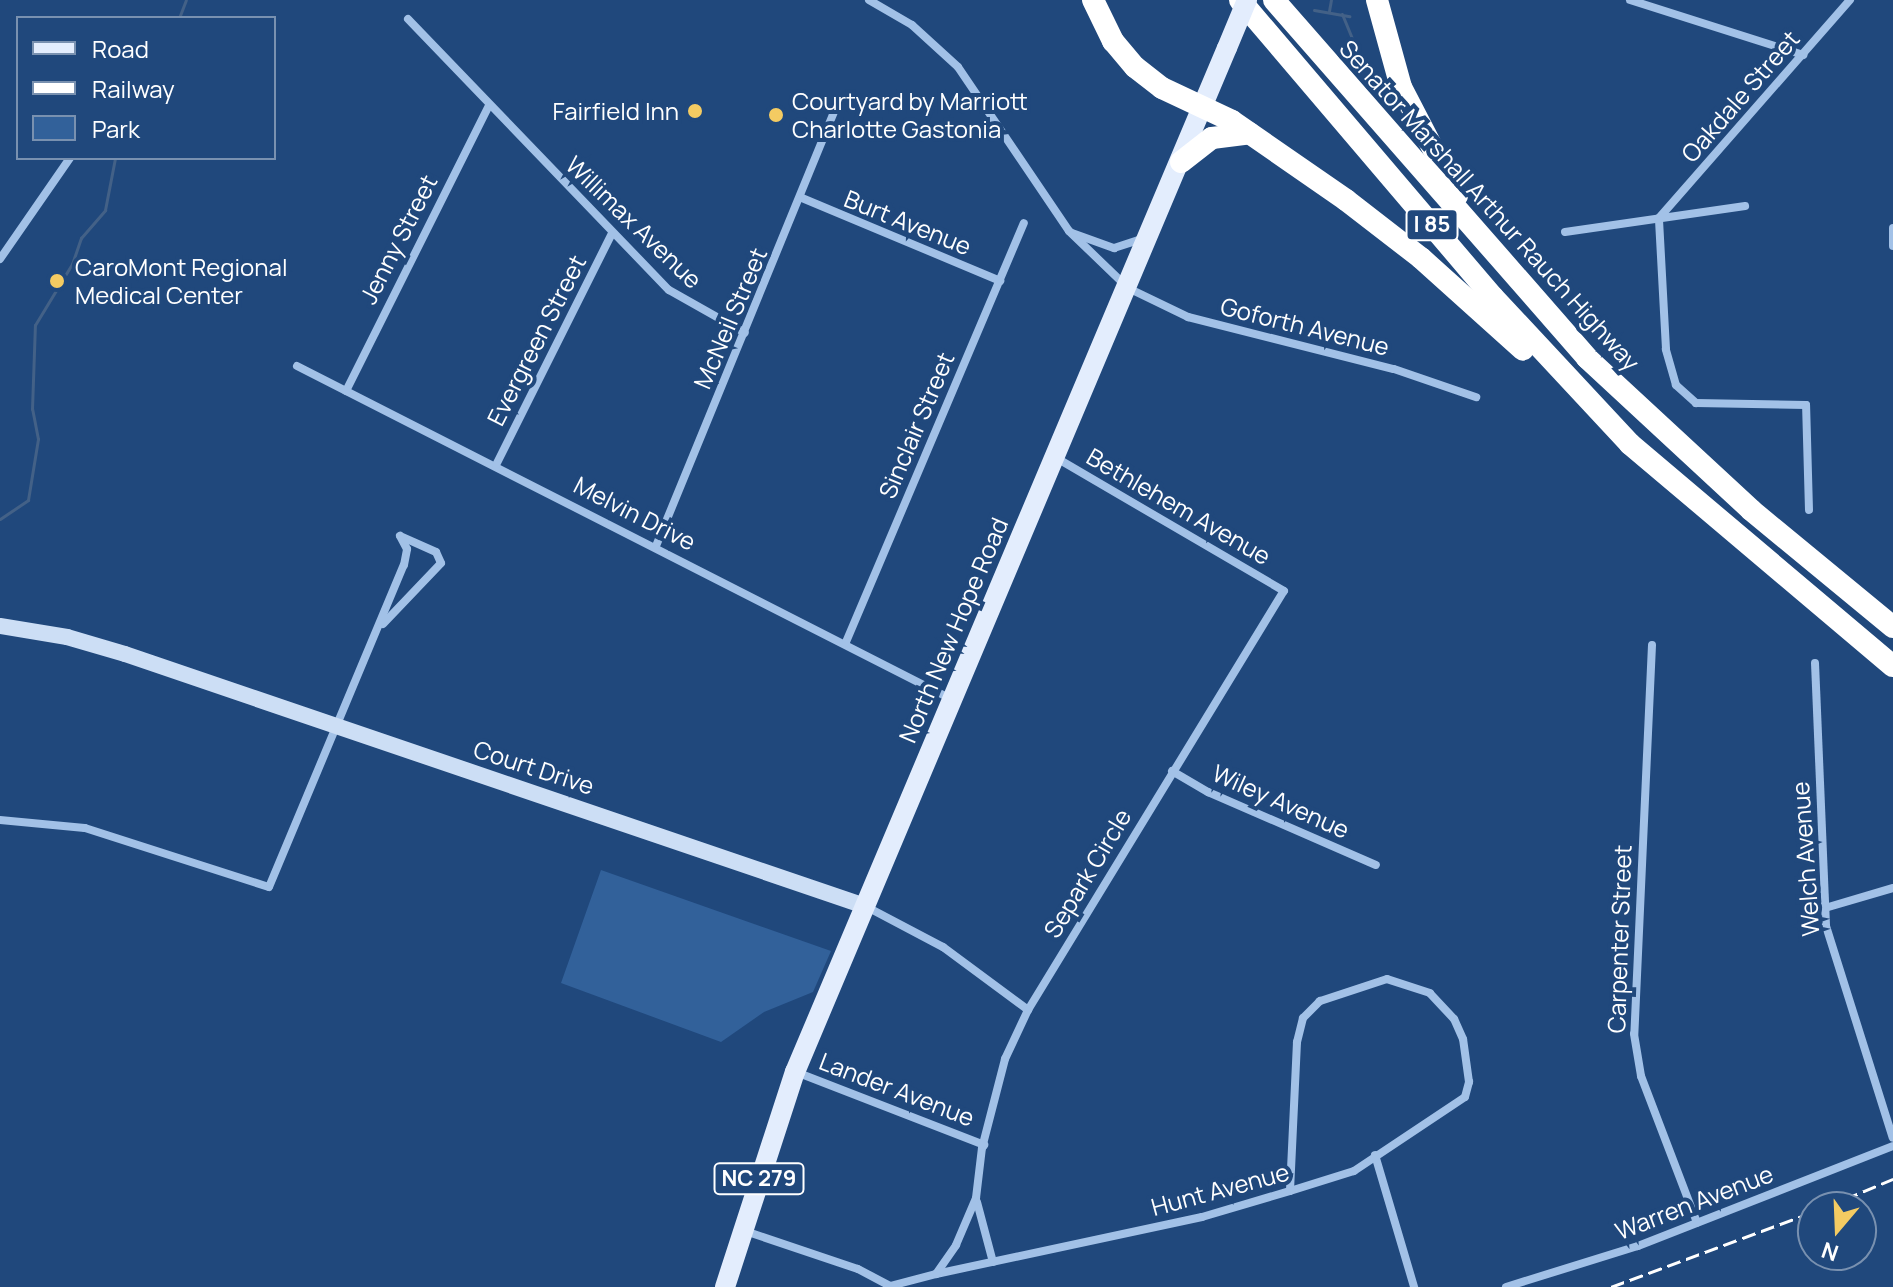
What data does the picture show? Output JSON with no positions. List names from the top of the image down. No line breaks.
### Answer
{"streets":{"highway":["Senator Marshall Arthur Rauch Highway","I 85"],"main road":["North New Hope Road","NC 279"],"street":["Oakdale Street","Willimax Avenue","Burt Avenue","Jenny Street","McNeil Street","Goforth Avenue","Evergreen Street","Sinclair Street","Bethlehem Avenue","Melvin Drive","Court Drive","Wiley Avenue","Welch Avenue","Separk Circle","Carpenter Street","Lander Avenue","Hunt Avenue","Warren Avenue"]},"crossings":[["Willimax Avenue","Jenny Street"],["Willimax Avenue","McNeil Street"],["Willimax Avenue","Evergreen Street"],["Burt Avenue","McNeil Street"],["Burt Avenue","Sinclair Street"],["Jenny Street","Melvin Drive"],["McNeil Street","Melvin Drive"],["Goforth Avenue","North New Hope Road"],["Evergreen Street","Melvin Drive"],["Sinclair Street","Melvin Drive"],["Bethlehem Avenue","North New Hope Road"],["Bethlehem Avenue","Separk Circle"],["Melvin Drive","North New Hope Road"],["North New Hope Road","Court Drive"],["North New Hope Road","Lander Avenue"],["Court Drive","Separk Circle"],["Wiley Avenue","Separk Circle"],["Separk Circle","Lander Avenue"],["Separk Circle","Hunt Avenue"],["Carpenter Street","Warren Avenue"]],"places":["Fairfield Inn","Courtyard by Marriott Charlotte Gastonia","CaroMont Regional Medical Center"],"legend":["Road","Railway","Park"],"north":"bottom"}
